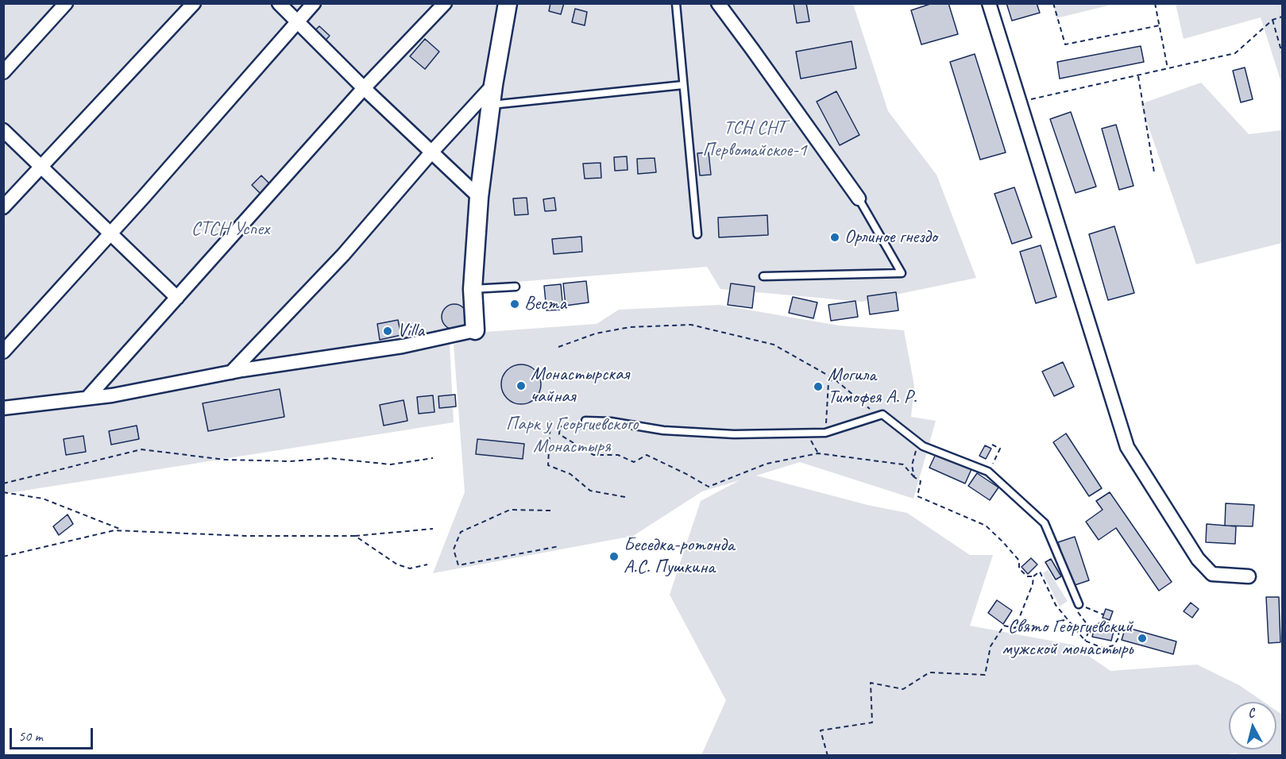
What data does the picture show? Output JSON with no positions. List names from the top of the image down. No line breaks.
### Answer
{"parks":["ТСН СНТ Первомайское-1","СТСН Успех","Парк у Георгиевского Монастыря"],"places":["Орлиное гнездо","Веста","Villa","Монастырская чайная","Могила Тимофея А. Р.","Беседка-ротонда А.С. Пушкина","Свято Георгиевский мужской монастырь"],"scale_bar":"50 m","north":"top"}
